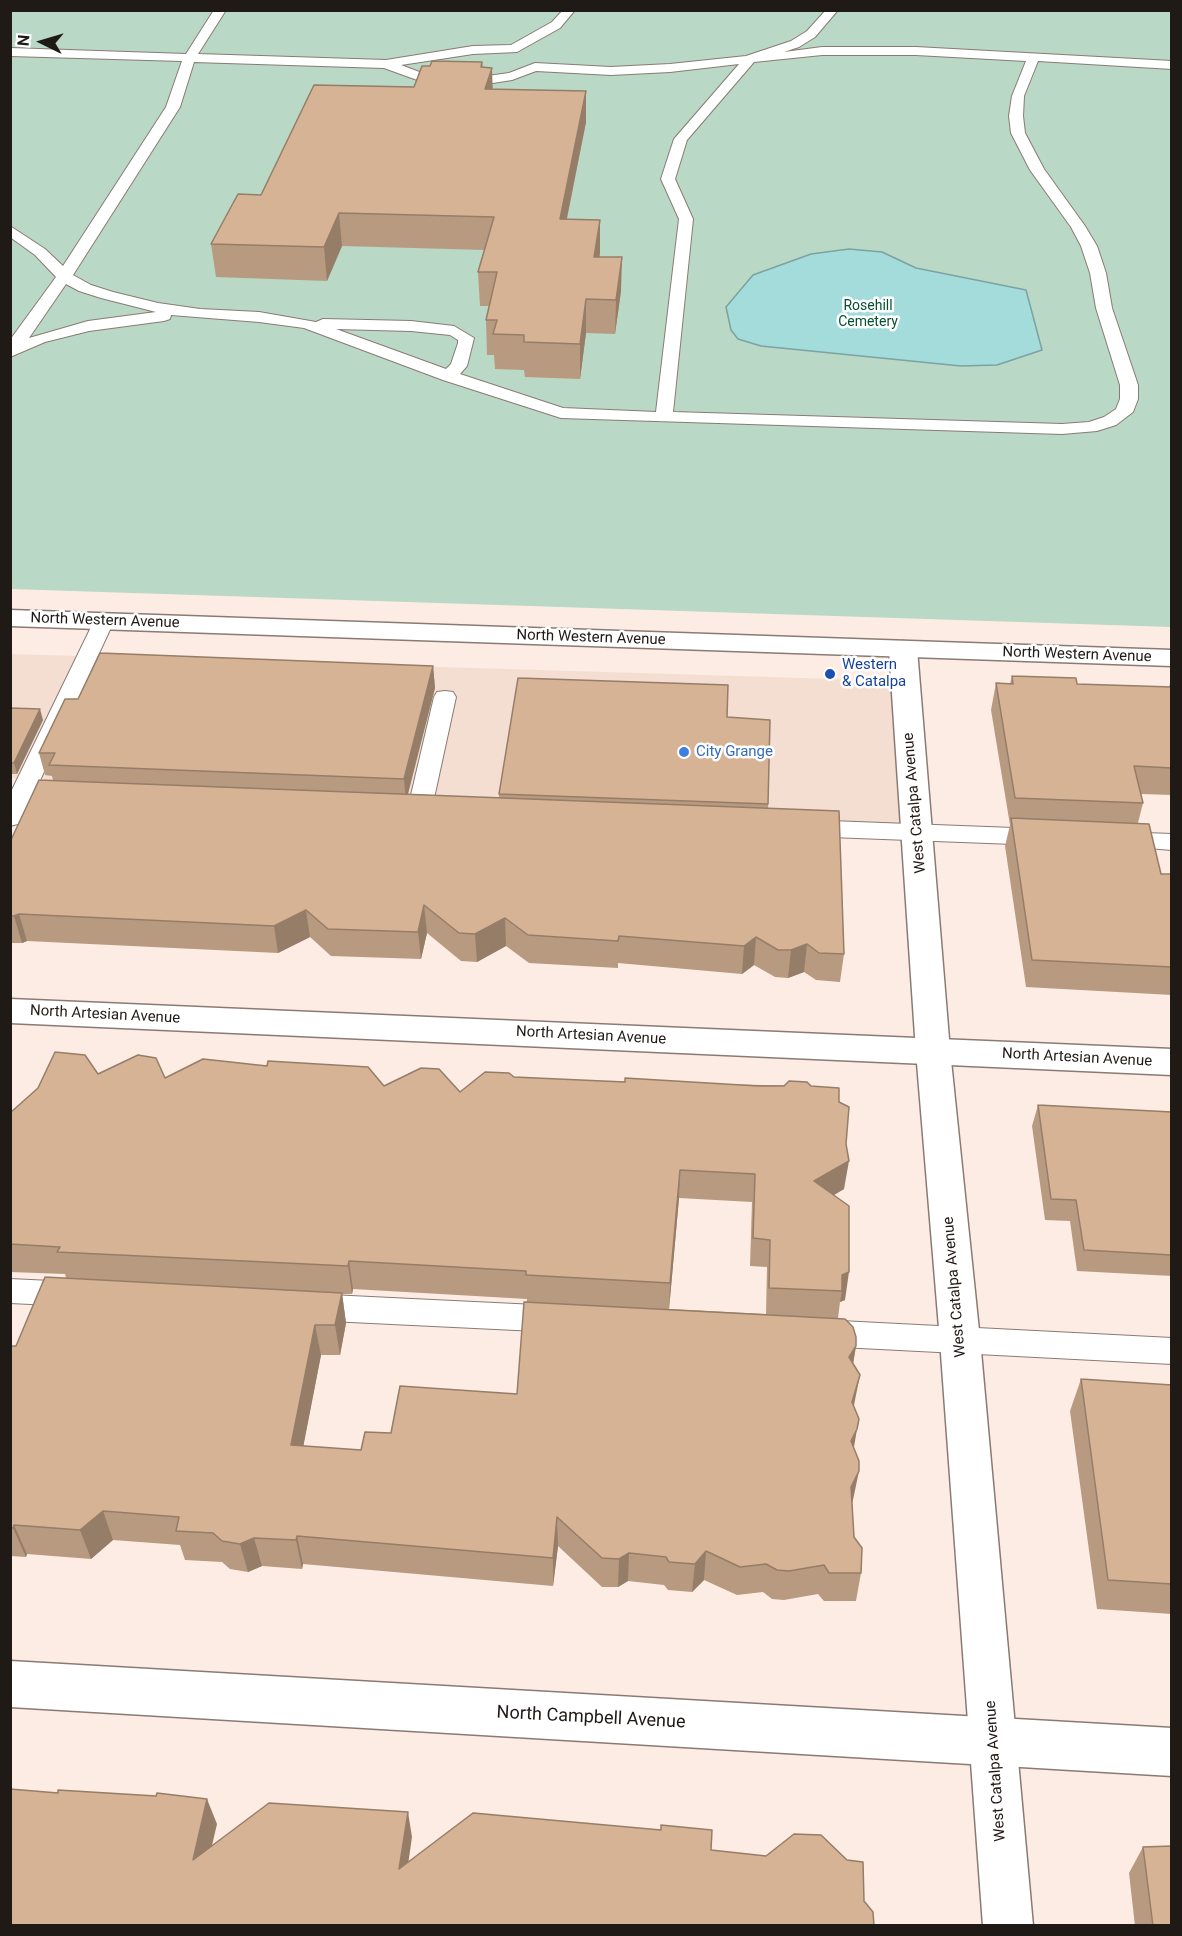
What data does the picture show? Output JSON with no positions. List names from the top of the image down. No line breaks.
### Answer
{"streets":{"street":["North Western Avenue","West Catalpa Avenue","North Artesian Avenue","North Campbell Avenue"]},"crossings":[["North Western Avenue","West Catalpa Avenue"],["West Catalpa Avenue","North Artesian Avenue"],["West Catalpa Avenue","North Campbell Avenue"]],"parks":["Rosehill Cemetery"],"places":["Western & Catalpa","City Grange"],"north":"left"}
